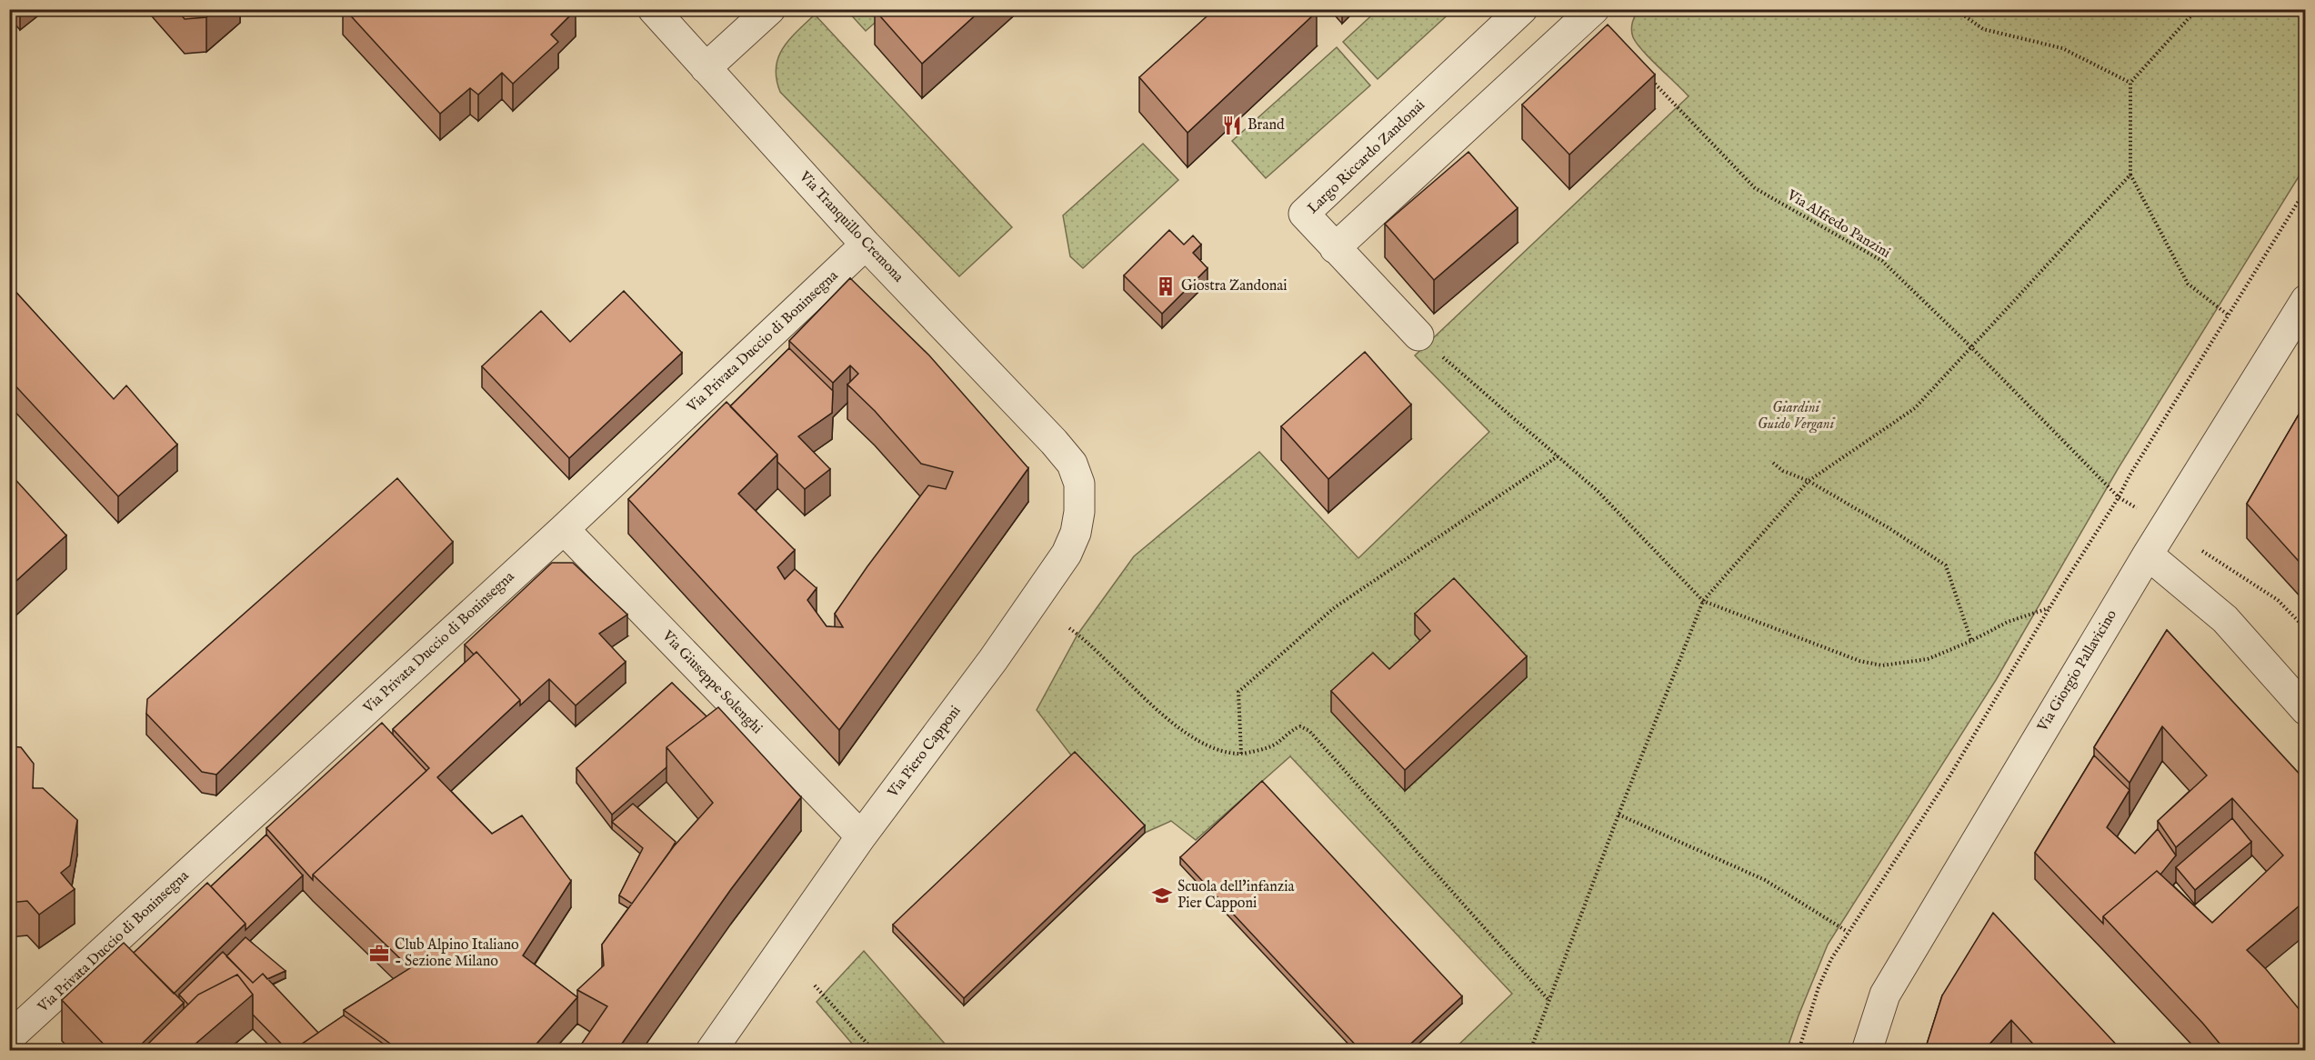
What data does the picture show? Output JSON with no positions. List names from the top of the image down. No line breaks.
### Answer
{"streets":{"street":["Largo Riccardo Zandonai","Via Tranquillo Cremona","Via Privata Duccio di Boninsegna","Via Giorgio Pallavicino","Via Giuseppe Solenghi","Via Piero Capponi"],"path":["Via Alfredo Panzini"]},"crossings":[["Via Tranquillo Cremona","Via Privata Duccio di Boninsegna"],["Via Tranquillo Cremona","Via Piero Capponi"],["Via Privata Duccio di Boninsegna","Via Giuseppe Solenghi"],["Via Giuseppe Solenghi","Via Piero Capponi"]],"parks":["Giardini Guido Vergani"],"places":{"restaurant":["Brand"],"building":["Giostra Zandonai"],"school or university":["Scuola dell'infanzia Pier Capponi"],"office":["Club Alpino Italiano - Sezione Milano"]}}
